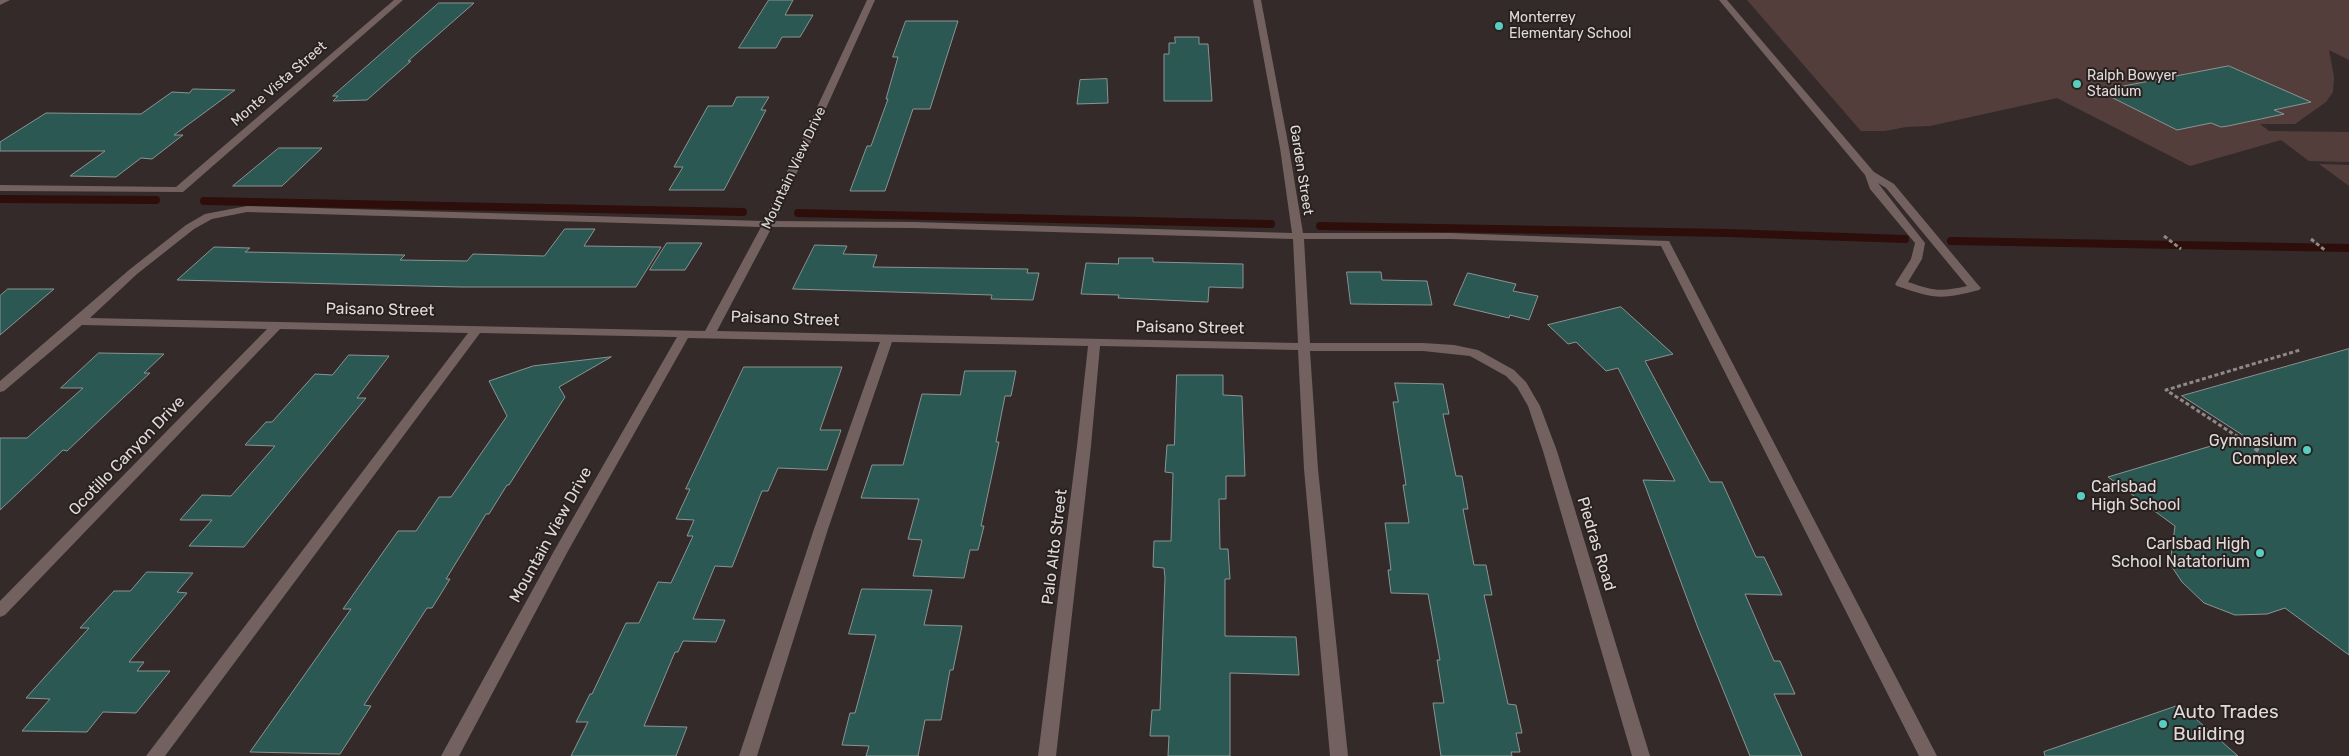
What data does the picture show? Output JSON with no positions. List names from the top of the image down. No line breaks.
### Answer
{"streets":{"street":["Monte Vista Street","Mountain View Drive","Garden Street","Paisano Street","Ocotillo Canyon Drive","Piedras Road","Palo Alto Street"]},"crossings":[["Mountain View Drive","Paisano Street"],["Garden Street","Paisano Street"],["Paisano Street","Ocotillo Canyon Drive"],["Paisano Street","Piedras Road"],["Paisano Street","Palo Alto Street"]],"places":["Monterrey Elementary School","Ralph Bowyer Stadium","Gymnasium Complex","Carlsbad High School","Carlsbad High School Natatorium","Auto Trades Building"]}
